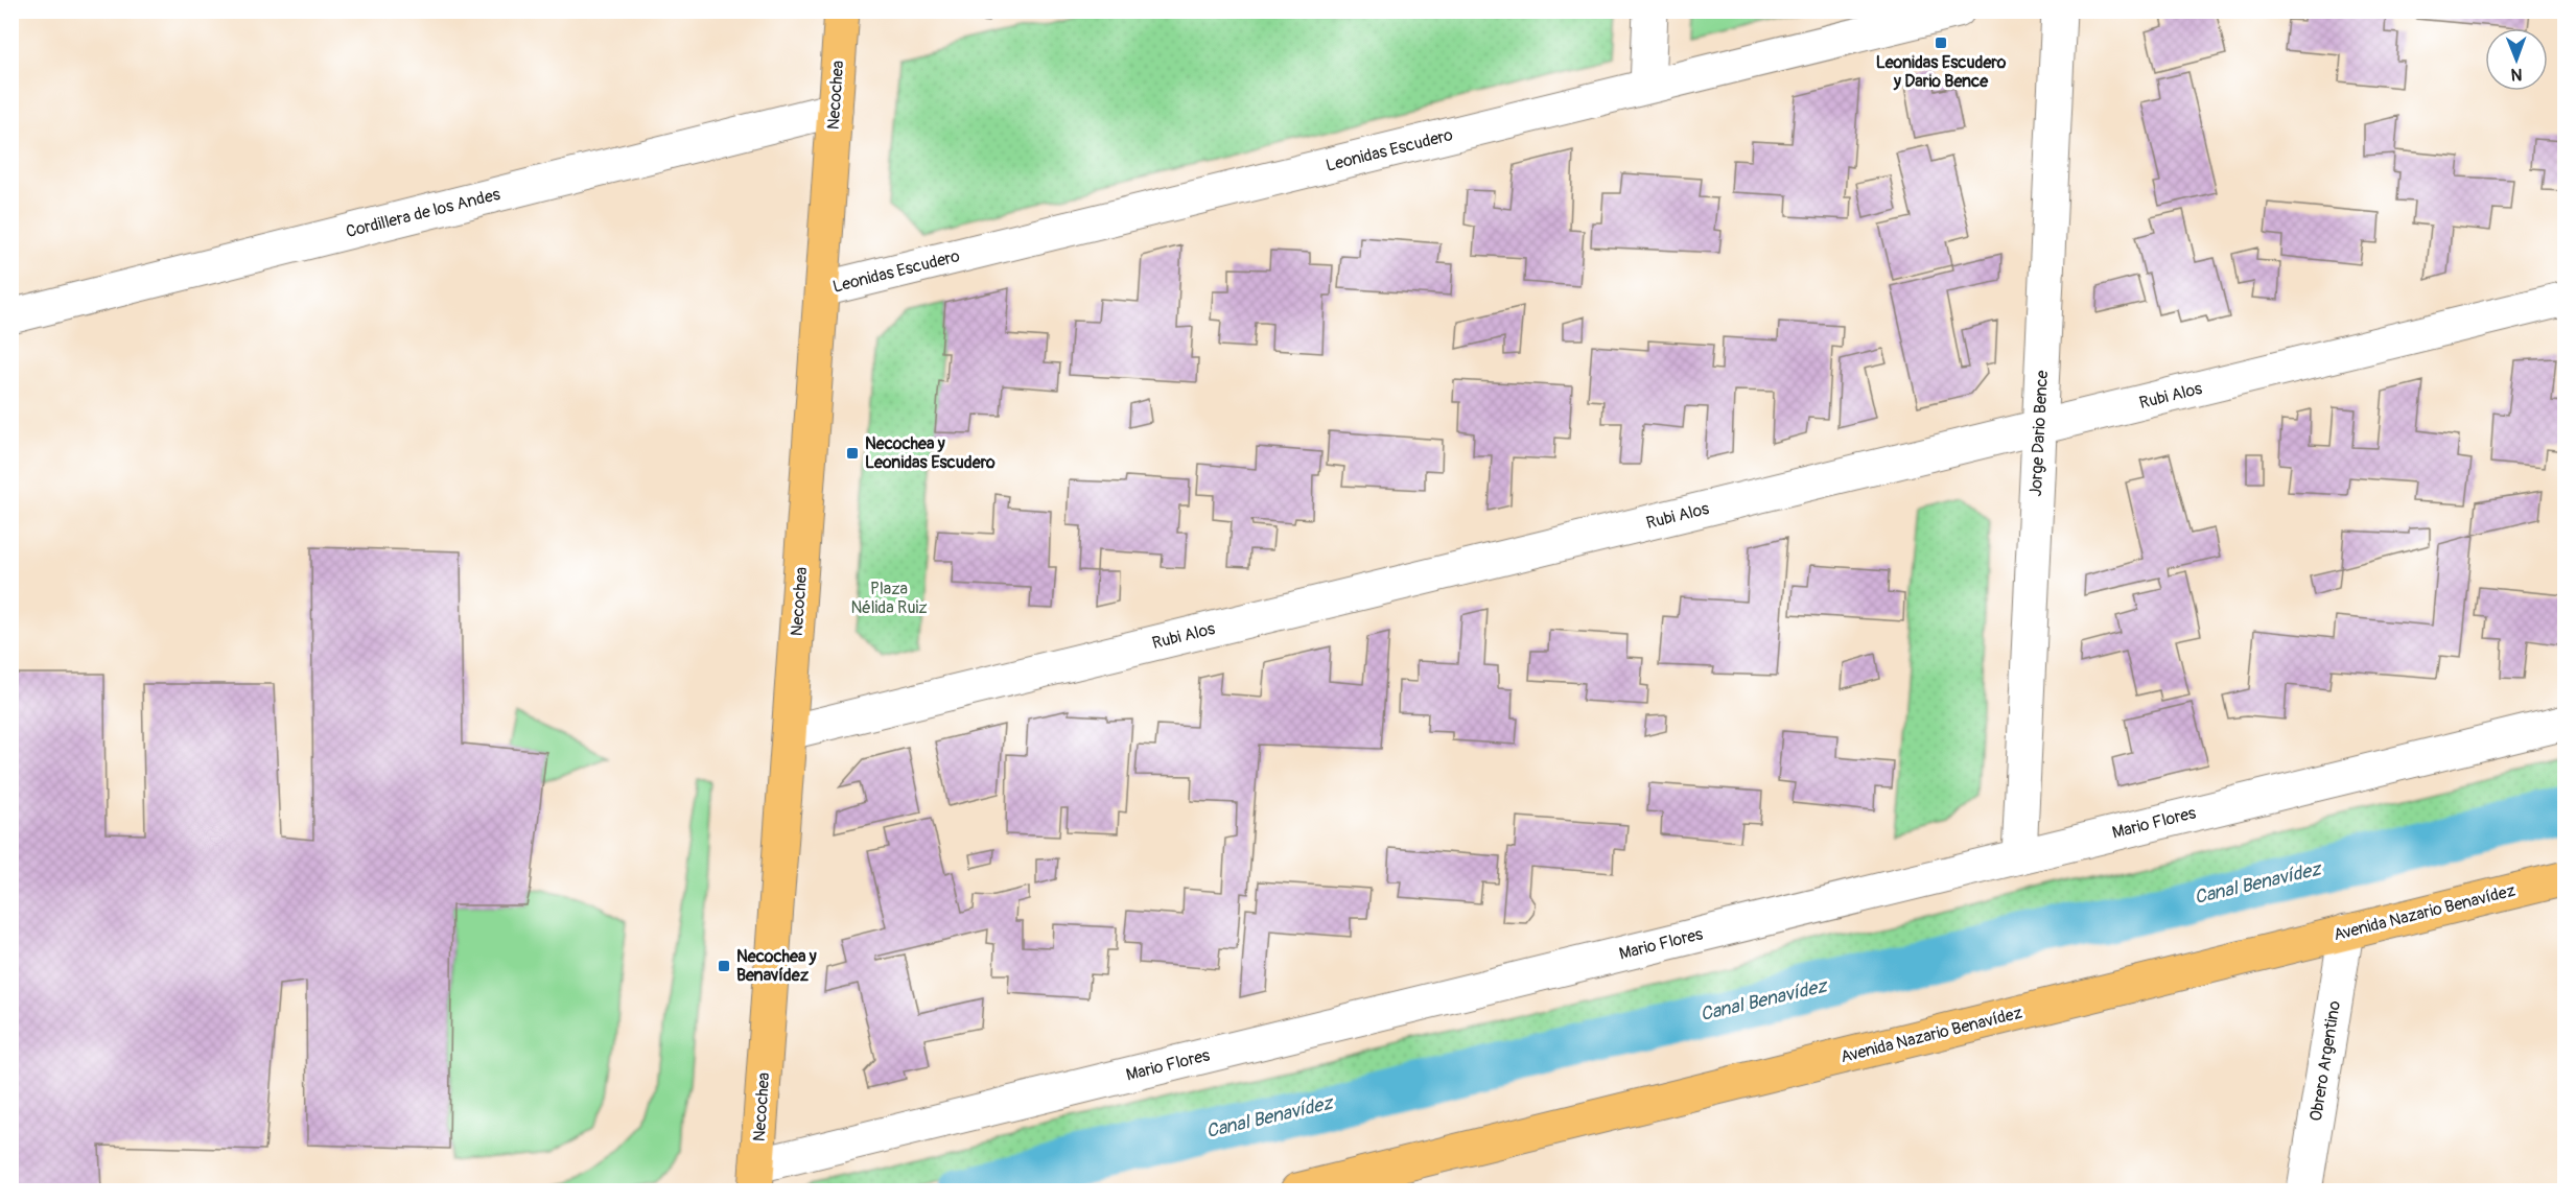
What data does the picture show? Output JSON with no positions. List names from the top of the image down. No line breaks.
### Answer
{"streets":{"main road":["Necochea","Avenida Nazario Benavídez"],"street":["Leonidas Escudero","Cordillera de los Andes","Rubi Alos","Jorge Dario Bence","Mario Flores","Obrero Argentino"]},"crossings":[["Necochea","Leonidas Escudero"],["Necochea","Cordillera de los Andes"],["Necochea","Rubi Alos"],["Necochea","Mario Flores"],["Rubi Alos","Jorge Dario Bence"],["Jorge Dario Bence","Mario Flores"],["Avenida Nazario Benavídez","Obrero Argentino"]],"water":["Canal Benavídez"],"parks":["Plaza Nélida Ruiz"],"places":{"transit":["Leonidas Escudero y Dario Bence","Necochea y Leonidas Escudero","Necochea y Benavídez"]},"north":"bottom"}
